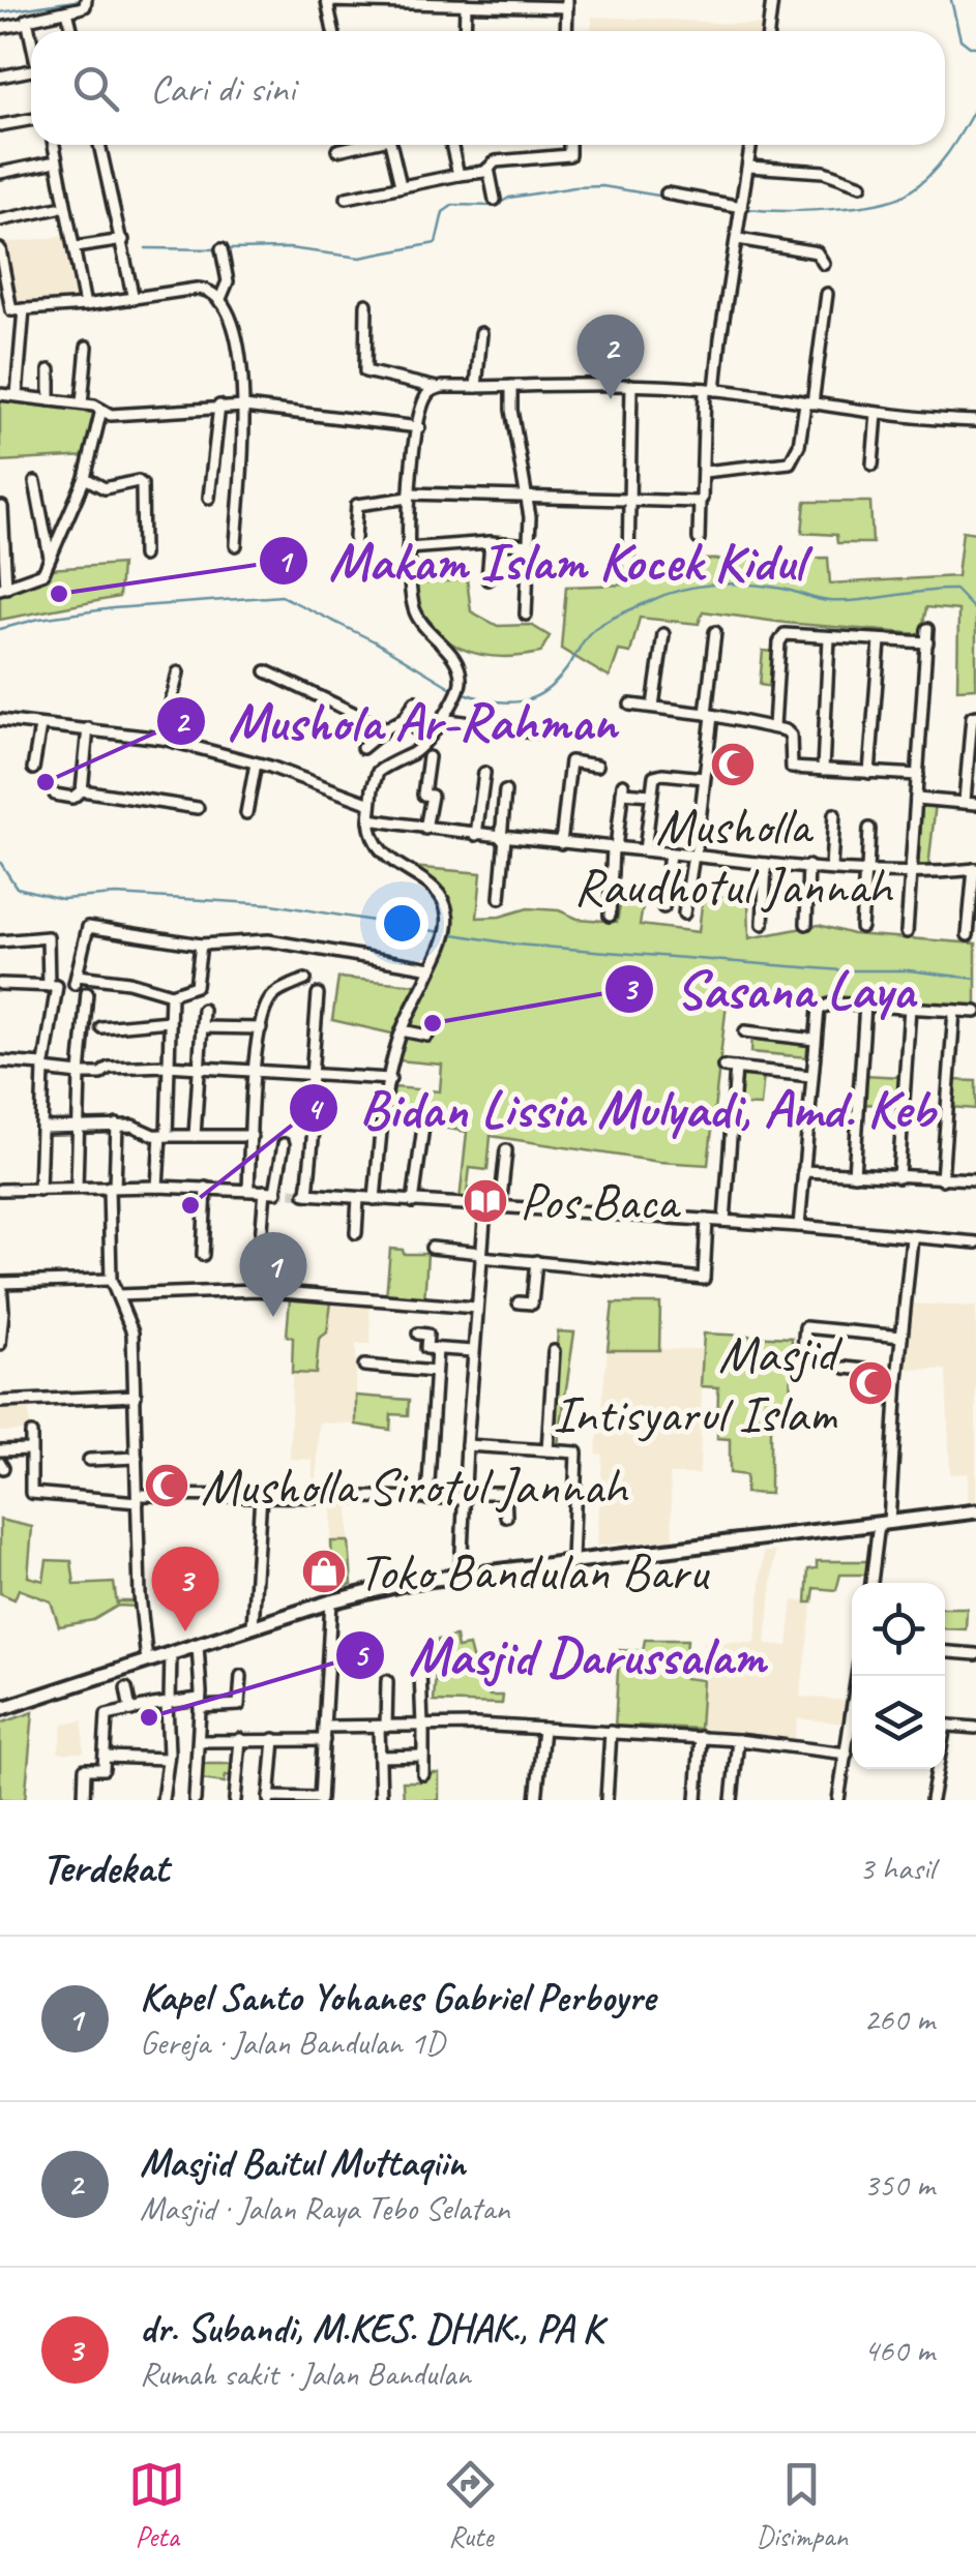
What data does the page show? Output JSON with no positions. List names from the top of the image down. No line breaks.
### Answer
{"places":{"other":["Makam Islam Kocek Kidul","Mushola Ar-Rahman","Sasana Laya","Bidan Lissia Mulyadi, Amd. Keb","Masjid Darussalam"],"mosque":["Musholla Raudhotul Jannah","Masjid Intisyarul Islam","Musholla Sirotul Jannah"],"library":["Pos Baca"],"shop":["Toko Bandulan Baru"]},"page":{"search":"Cari di sini","pins":["2","1","3"],"heading":["Terdekat","3 hasil"],"list":[{"mark":"1","name":"Kapel Santo Yohanes Gabriel Perboyre","note":"Gereja · Jalan Bandulan 1D","value":"260 m"},{"mark":"2","name":"Masjid Baitul Muttaqiin","note":"Masjid · Jalan Raya Tebo Selatan","value":"350 m"},{"mark":"3","name":"dr. Subandi, M.KES. DHAK., PA K","note":"Rumah sakit · Jalan Bandulan","value":"460 m"}],"nav":["Peta","Rute","Disimpan"]}}
